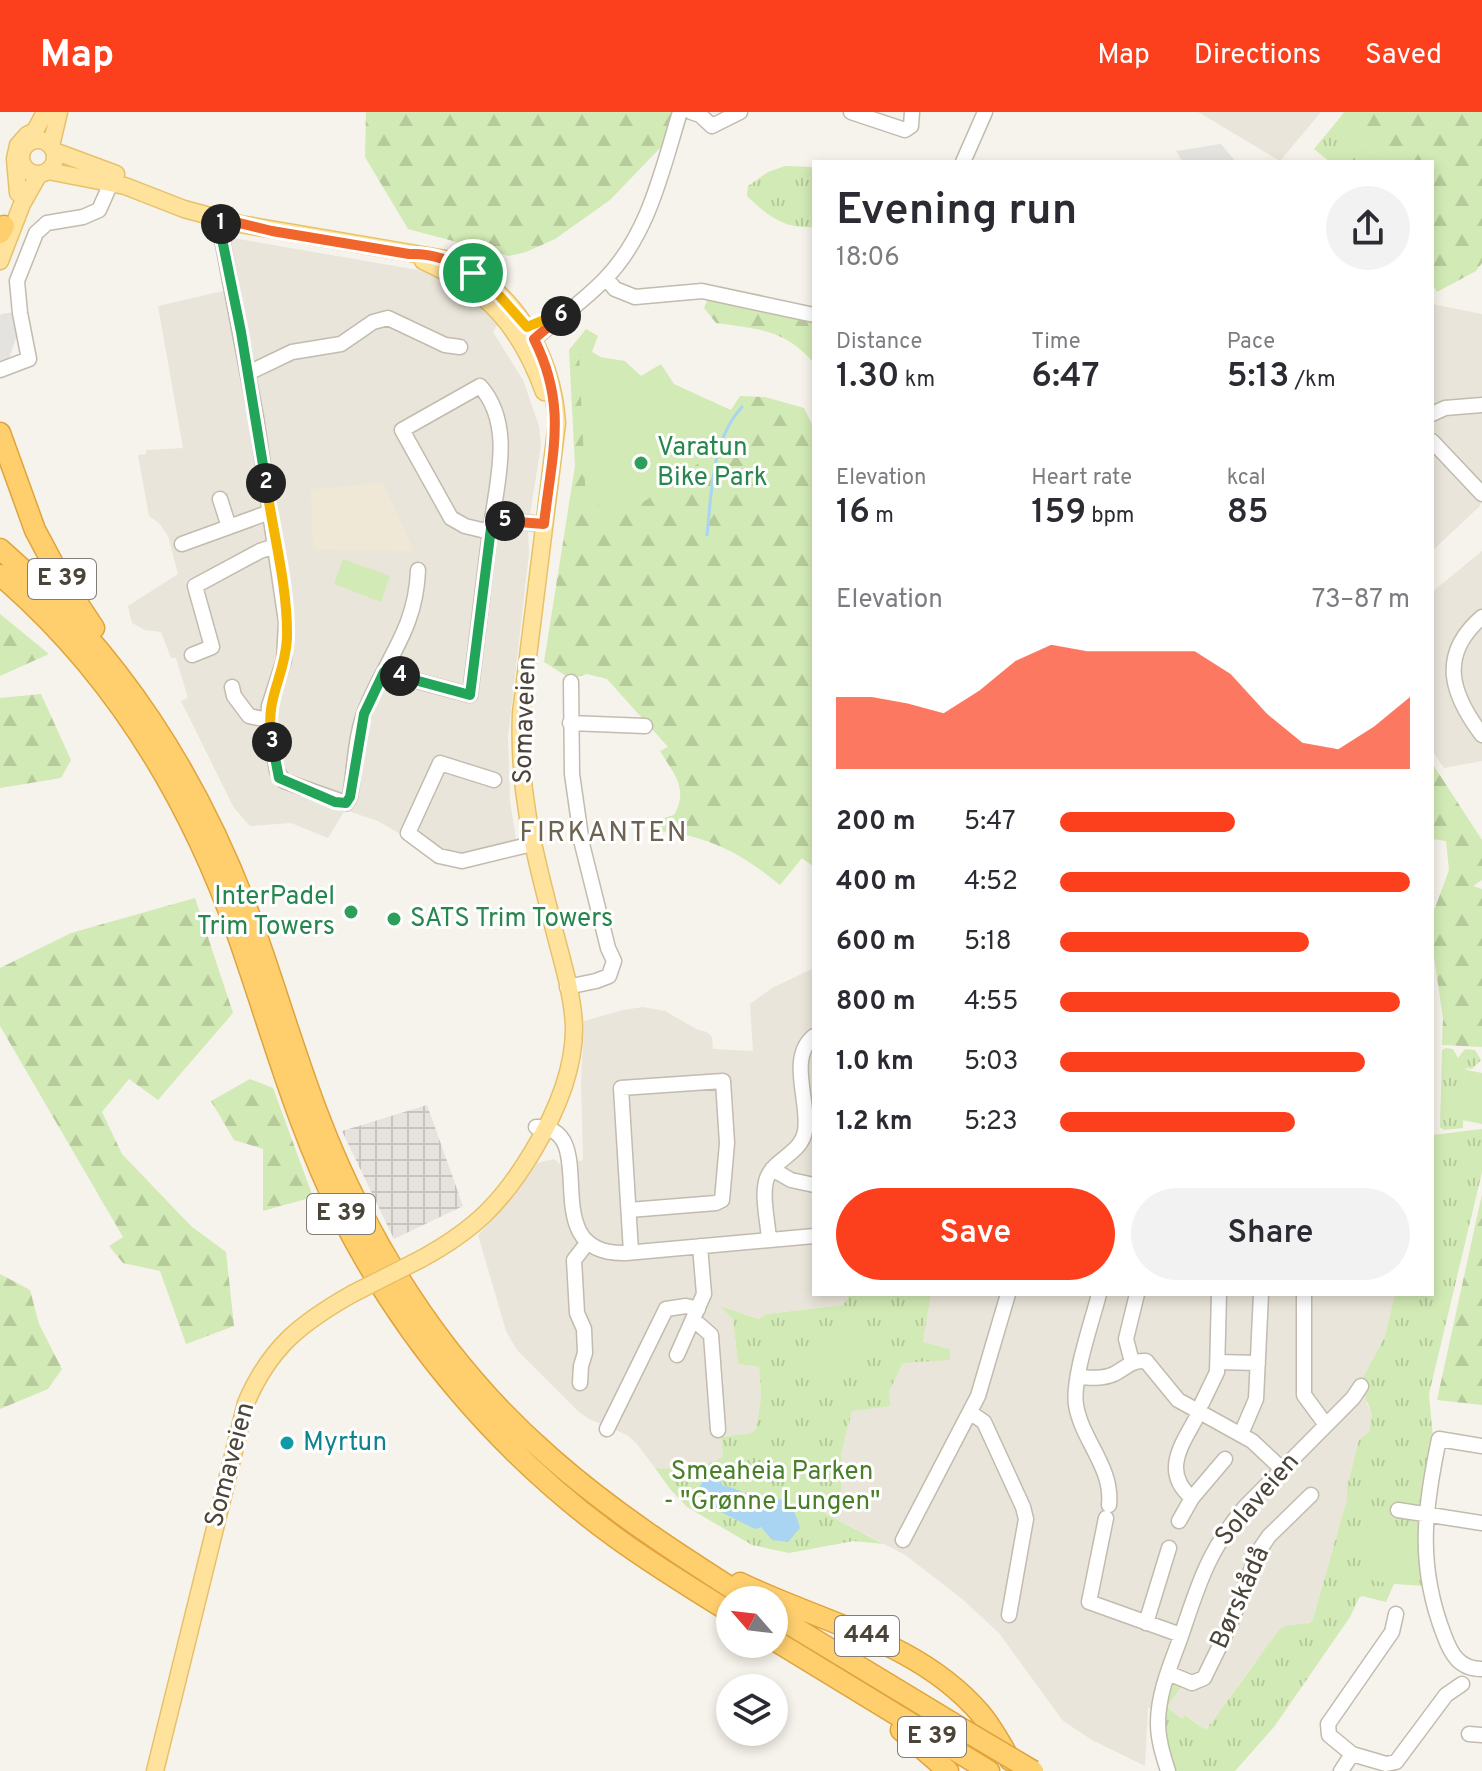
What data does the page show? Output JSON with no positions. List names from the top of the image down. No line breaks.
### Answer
{"streets":{"highway":["E 39","444"],"main road":["Somaveien"],"street":["Solaveien","Børskådå"]},"crossings":[["E 39","444"],["Solaveien","Børskådå"]],"districts":["FIRKANTEN"],"parks":["Smeaheia Parken - \"Grønne Lungen\""],"places":["Varatun Bike Park","InterPadel Trim Towers","SATS Trim Towers","Myrtun"],"north":"top left","page":{"header":"Map","nav":["Map","Directions","Saved"],"heading":["Evening run","18:06"],"pins":["1","6","2","5","4","3"],"stats":[["Distance","1.30 km"],["Time","6:47"],["Pace","5:13 /km"],["Elevation","16 m"],["Heart rate","159 bpm"],["kcal","85"]],"chart":["Elevation","73–87 m"],"list":[{"name":"200 m","note":"5:47"},{"name":"400 m","note":"4:52"},{"name":"600 m","note":"5:18"},{"name":"800 m","note":"4:55"},{"name":"1.0 km","note":"5:03"},{"name":"1.2 km","note":"5:23"}],"buttons":["Save","Share"]}}
